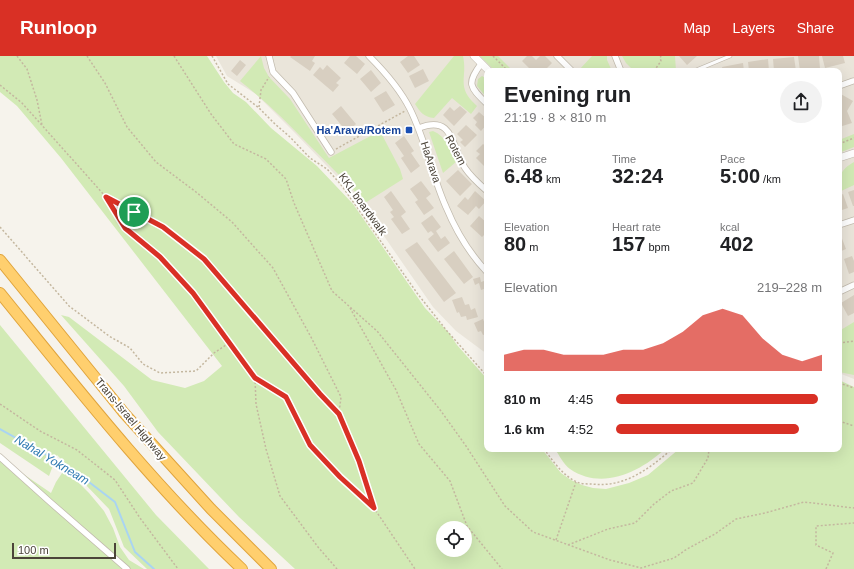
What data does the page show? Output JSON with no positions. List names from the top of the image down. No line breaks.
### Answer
{"streets":{"highway":["Trans-Israel Highway"],"street":["Rotem","HaArava"],"path":["KKL boardwalk"]},"crossings":[["Rotem","HaArava"]],"water":["Nahal Yokneam"],"places":{"transit":["Ha'Arava/Rotem"]},"scale_bar":"100 m","page":{"header":"Runloop","nav":["Map","Layers","Share"],"heading":["Evening run","21:19 · 8 × 810 m"],"stats":[["Distance","6.48 km"],["Time","32:24"],["Pace","5:00 /km"],["Elevation","80 m"],["Heart rate","157 bpm"],["kcal","402"]],"chart":["Elevation","219–228 m"],"list":[{"name":"810 m","note":"4:45"},{"name":"1.6 km","note":"4:52"}],"scale":"100 m"}}
